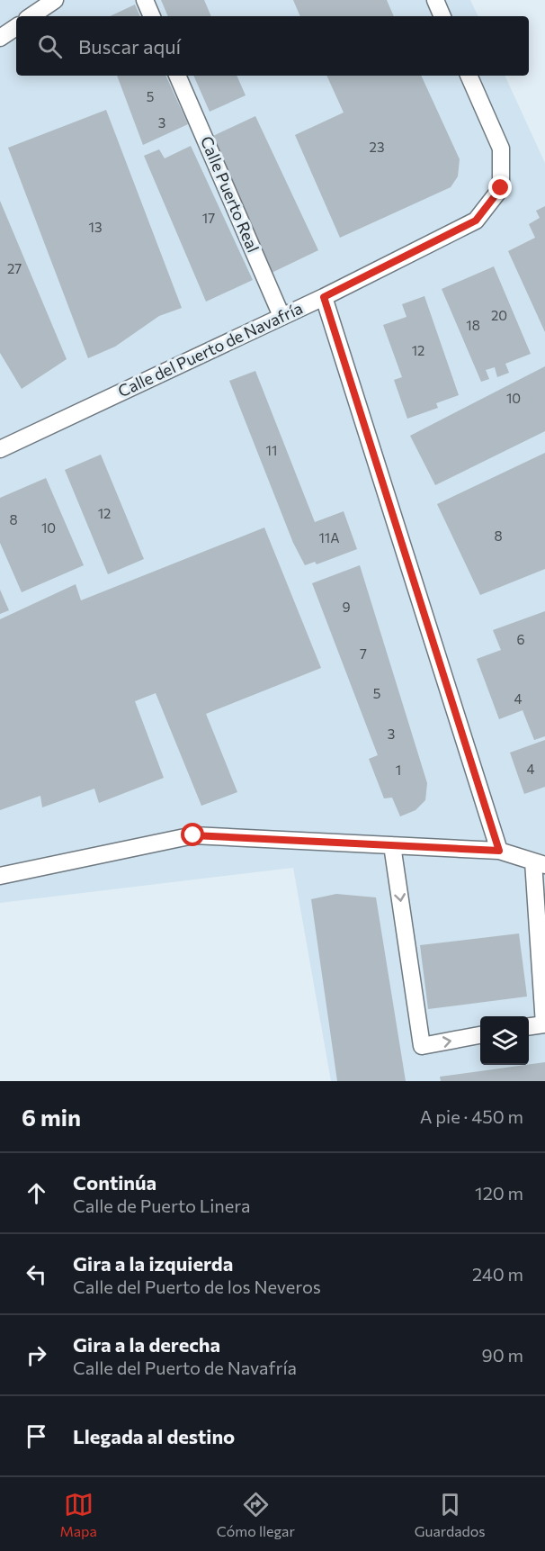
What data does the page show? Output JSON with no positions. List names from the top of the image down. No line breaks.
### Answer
{"streets":{"street":["Calle Puerto Real","Calle del Puerto de Navafría"]},"crossings":[["Calle Puerto Real","Calle del Puerto de Navafría"]],"house_numbers":["5","3","23","17","13","27","20","18","12","10","11","12","8","10","8","11A","9","6","7","5","4","3","4","1"],"page":{"search":"Buscar aquí","heading":["6 min","A pie · 450 m"],"list":[["Continúa","Calle de Puerto Linera","120 m"],["Gira a la izquierda","Calle del Puerto de los Neveros","240 m"],["Gira a la derecha","Calle del Puerto de Navafría","90 m"],"Llegada al destino"],"nav":["Mapa","Cómo llegar","Guardados"]}}
